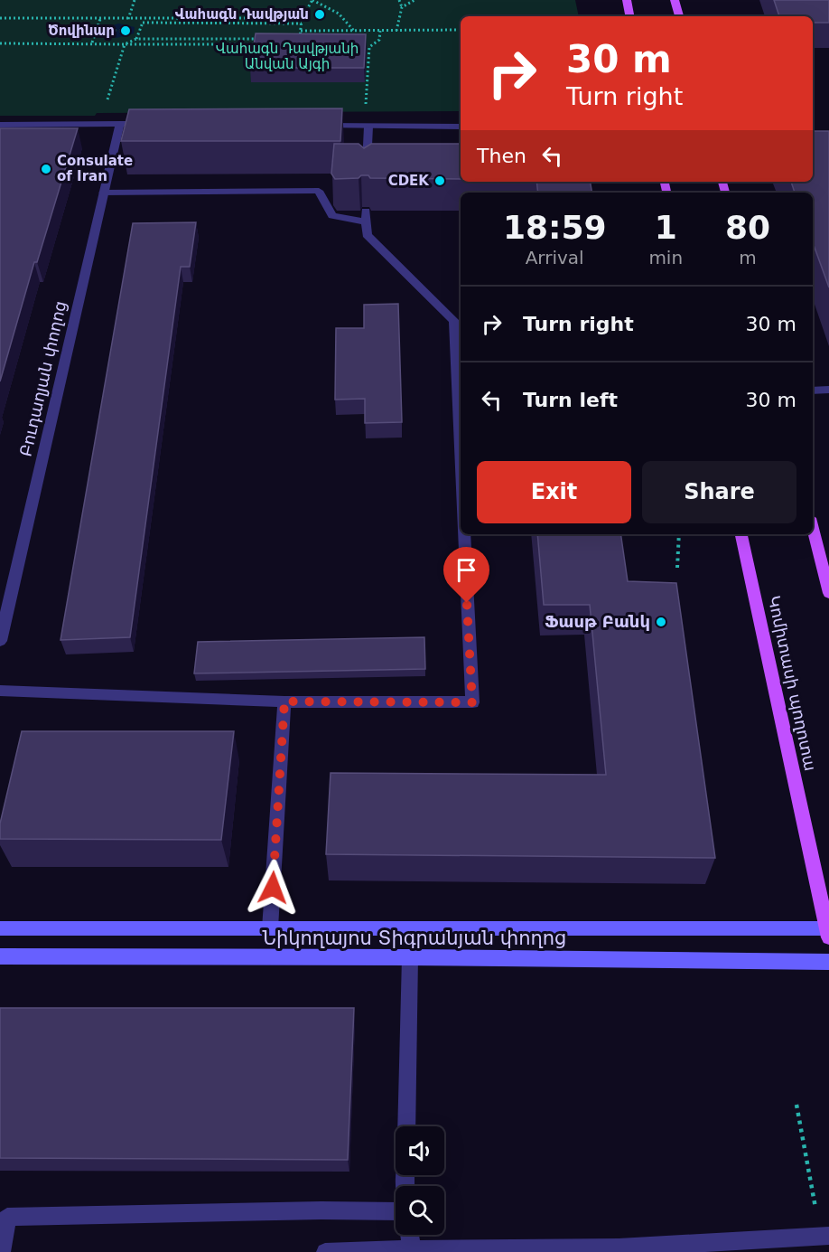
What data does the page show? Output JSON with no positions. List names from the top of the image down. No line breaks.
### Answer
{"streets":{"main road":["Կոմիտասի պողոտա"],"street":["Բուդաղյան փողոց","Նիկողայոս Տիգրանյան փողոց"]},"crossings":[["Կոմիտասի պողոտա","Նիկողայոս Տիգրանյան փողոց"]],"parks":["Վահագն Դավթյանի Անվան Այգի"],"places":["Վահագն Դավթյան","Ծովինար","Consulate of Iran","CDEK","Ֆասթ Բանկ"],"page":{"turn":["30 m","Turn right"],"then":"Then","eta":["18:59","Arrival","1","min","80","m"],"list":[{"name":"Turn right","value":"30 m"},{"name":"Turn left","value":"30 m"}],"buttons":["Exit","Share"]}}
